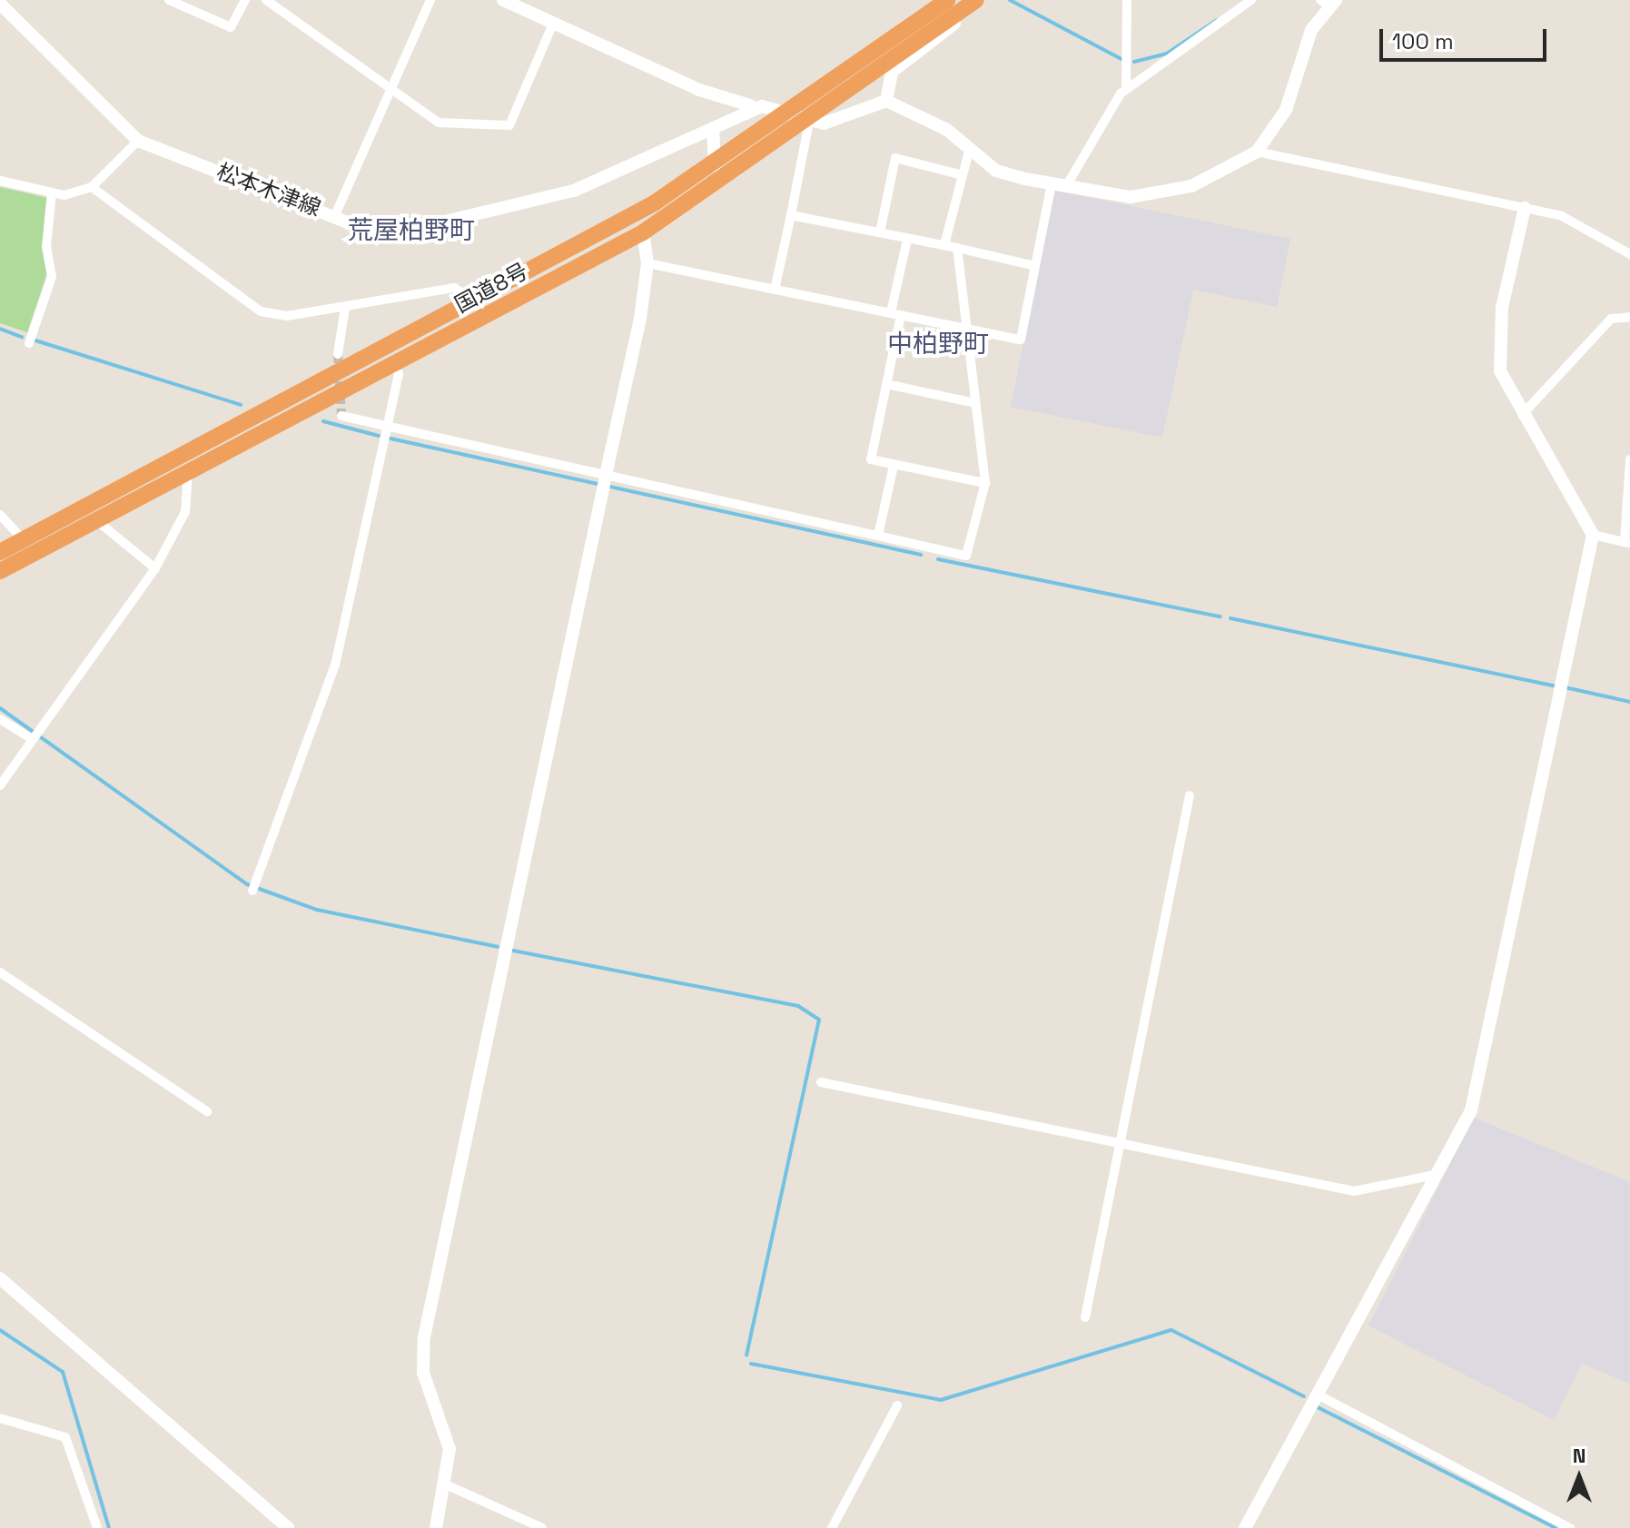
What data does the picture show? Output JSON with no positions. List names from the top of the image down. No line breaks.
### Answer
{"streets":{"highway":["国道8号"],"street":["松本木津線"]},"districts":["荒屋柏野町","中柏野町"],"scale_bar":"100 m","north":"top"}
